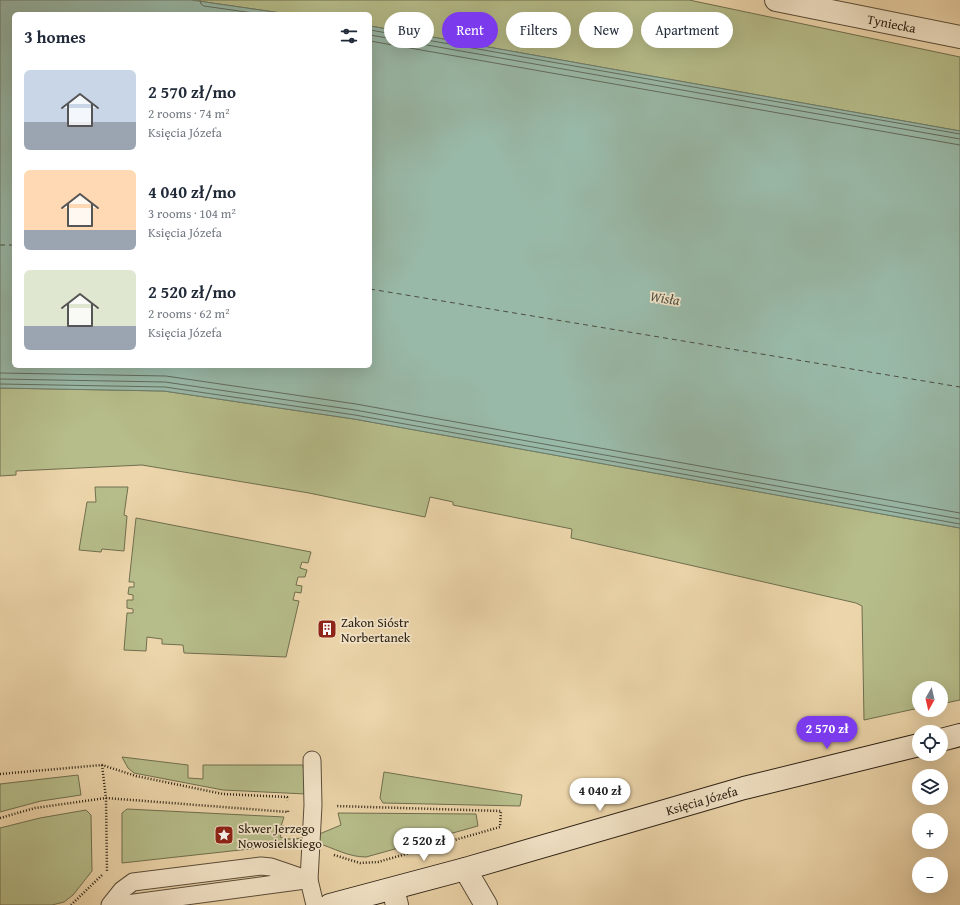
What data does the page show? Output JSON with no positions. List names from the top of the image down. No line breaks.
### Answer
{"streets":{"street":["Tyniecka","Księcia Józefa"]},"water":["Wisła"],"places":{"building":["Zakon Sióstr Norbertanek"],"place":["Skwer Jerzego Nowosielskiego"]},"north":"bottom","page":{"chip":["Buy","Rent","Filters","New","Apartment"],"heading":"3 homes","list":[{"name":"2 570 zł/mo","note":"2 rooms · 74 m² · Księcia Józefa"},{"name":"4 040 zł/mo","note":"3 rooms · 104 m² · Księcia Józefa"},{"name":"2 520 zł/mo","note":"2 rooms · 62 m² · Księcia Józefa"}],"map_buttons":["+","−"],"price":["2 570 zł","4 040 zł","2 520 zł"]}}
